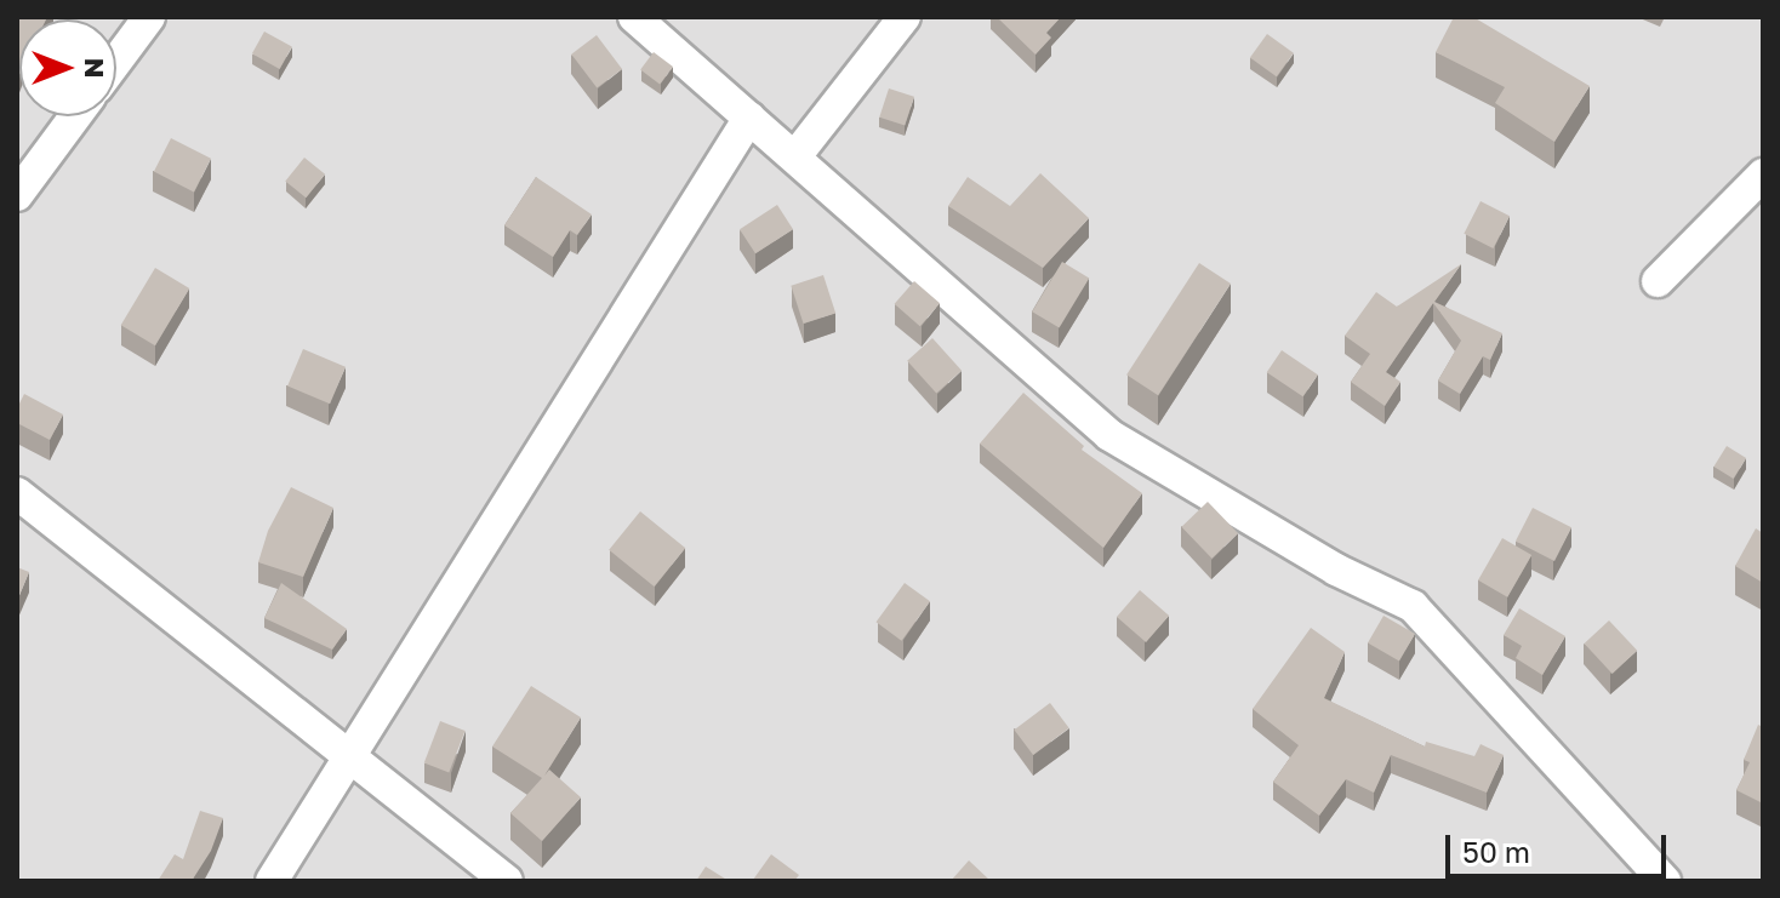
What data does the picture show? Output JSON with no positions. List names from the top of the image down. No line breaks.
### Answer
{"scale_bar":"50 m","north":"right"}
